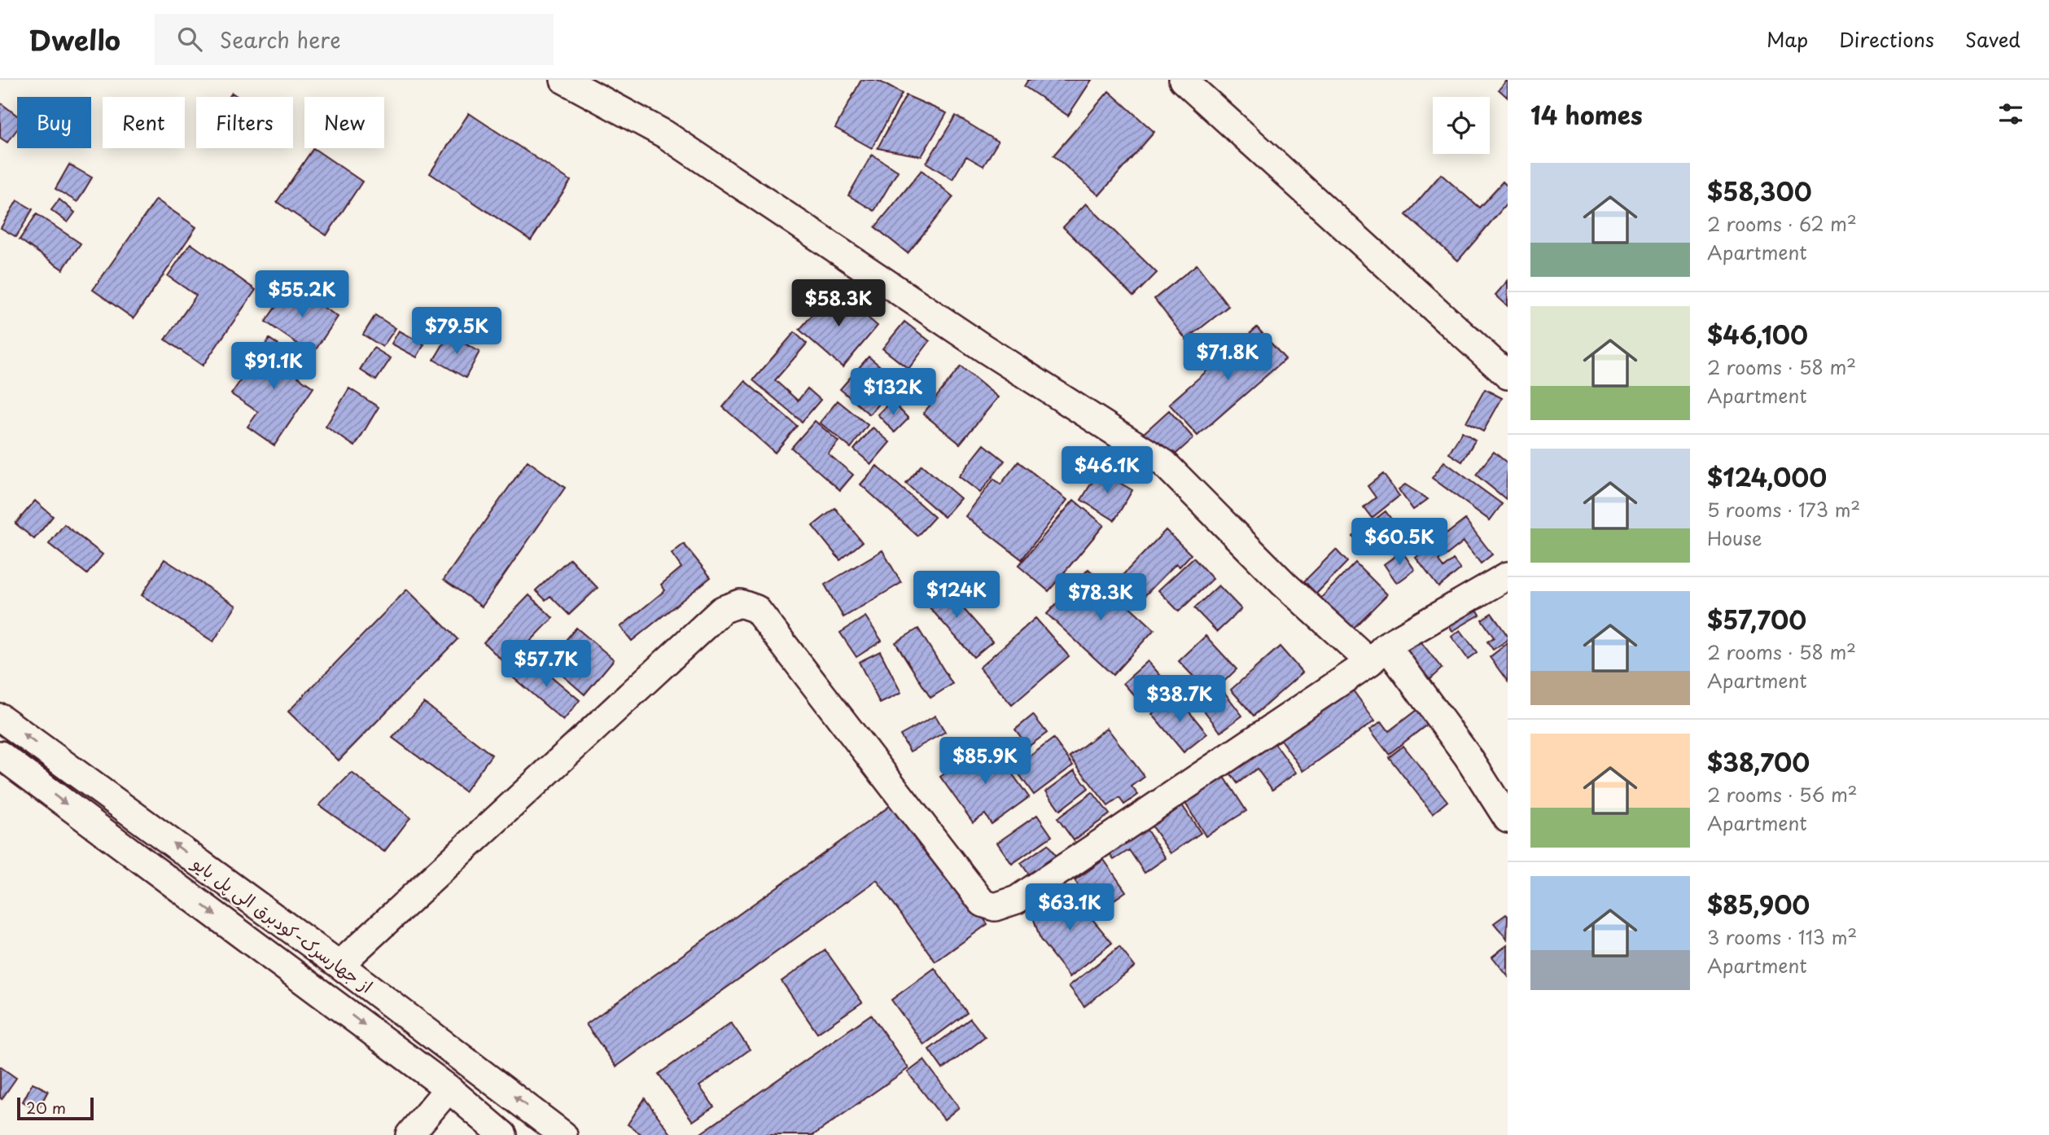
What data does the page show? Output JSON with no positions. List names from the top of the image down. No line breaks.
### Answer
{"streets":{"street":["از جهارسرک-کودبرق الی پل بایو"]},"scale_bar":"20 m","page":{"header":"Dwello","search":"Search here","nav":["Map","Directions","Saved"],"heading":"14 homes","chip":["Buy","Rent","Filters","New"],"list":[{"name":"$58,300","note":"2 rooms · 62 m² · Apartment"},{"name":"$46,100","note":"2 rooms · 58 m² · Apartment"},{"name":"$124,000","note":"5 rooms · 173 m² · House"},{"name":"$57,700","note":"2 rooms · 58 m² · Apartment"},{"name":"$38,700","note":"2 rooms · 56 m² · Apartment"},{"name":"$85,900","note":"3 rooms · 113 m² · Apartment"}],"price":["$55.2K","$58.3K","$79.5K","$71.8K","$91.1K","$132K","$46.1K","$60.5K","$124K","$78.3K","$57.7K","$38.7K","$85.9K","$63.1K"],"scale":"20 m"}}
